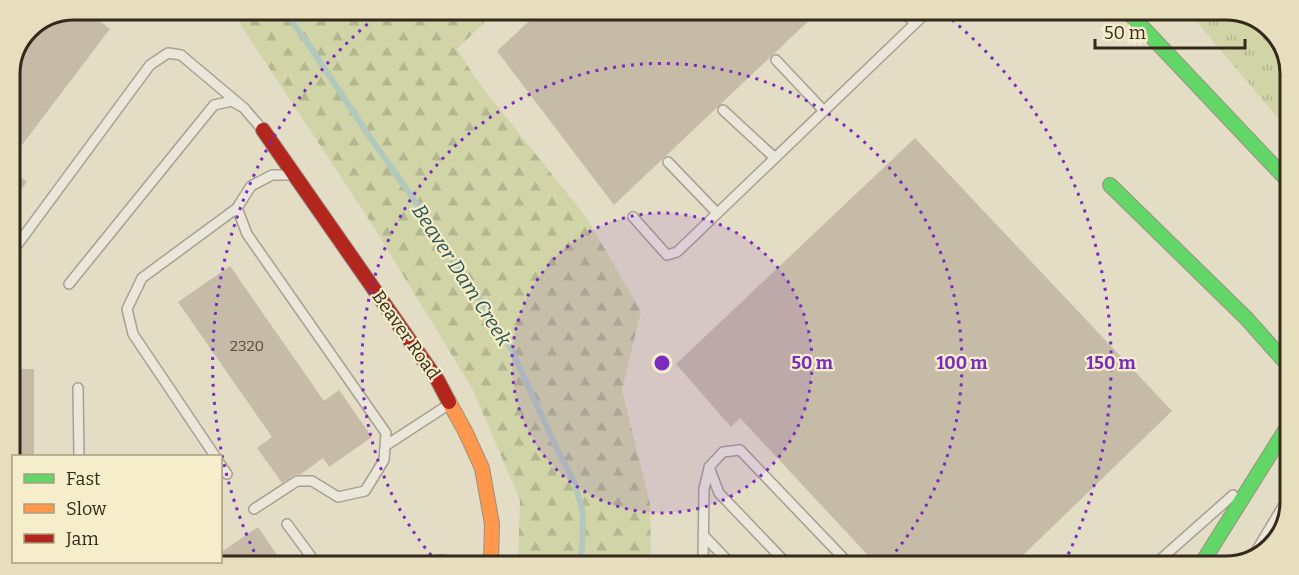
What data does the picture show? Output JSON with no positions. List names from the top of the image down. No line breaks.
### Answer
{"streets":{"street":["Beaver Road"]},"water":["Beaver Dam Creek"],"house_numbers":["2320"],"legend":["Fast","Slow","Jam"],"scale_bar":"50 m","rings":["50 m","100 m","150 m"]}
